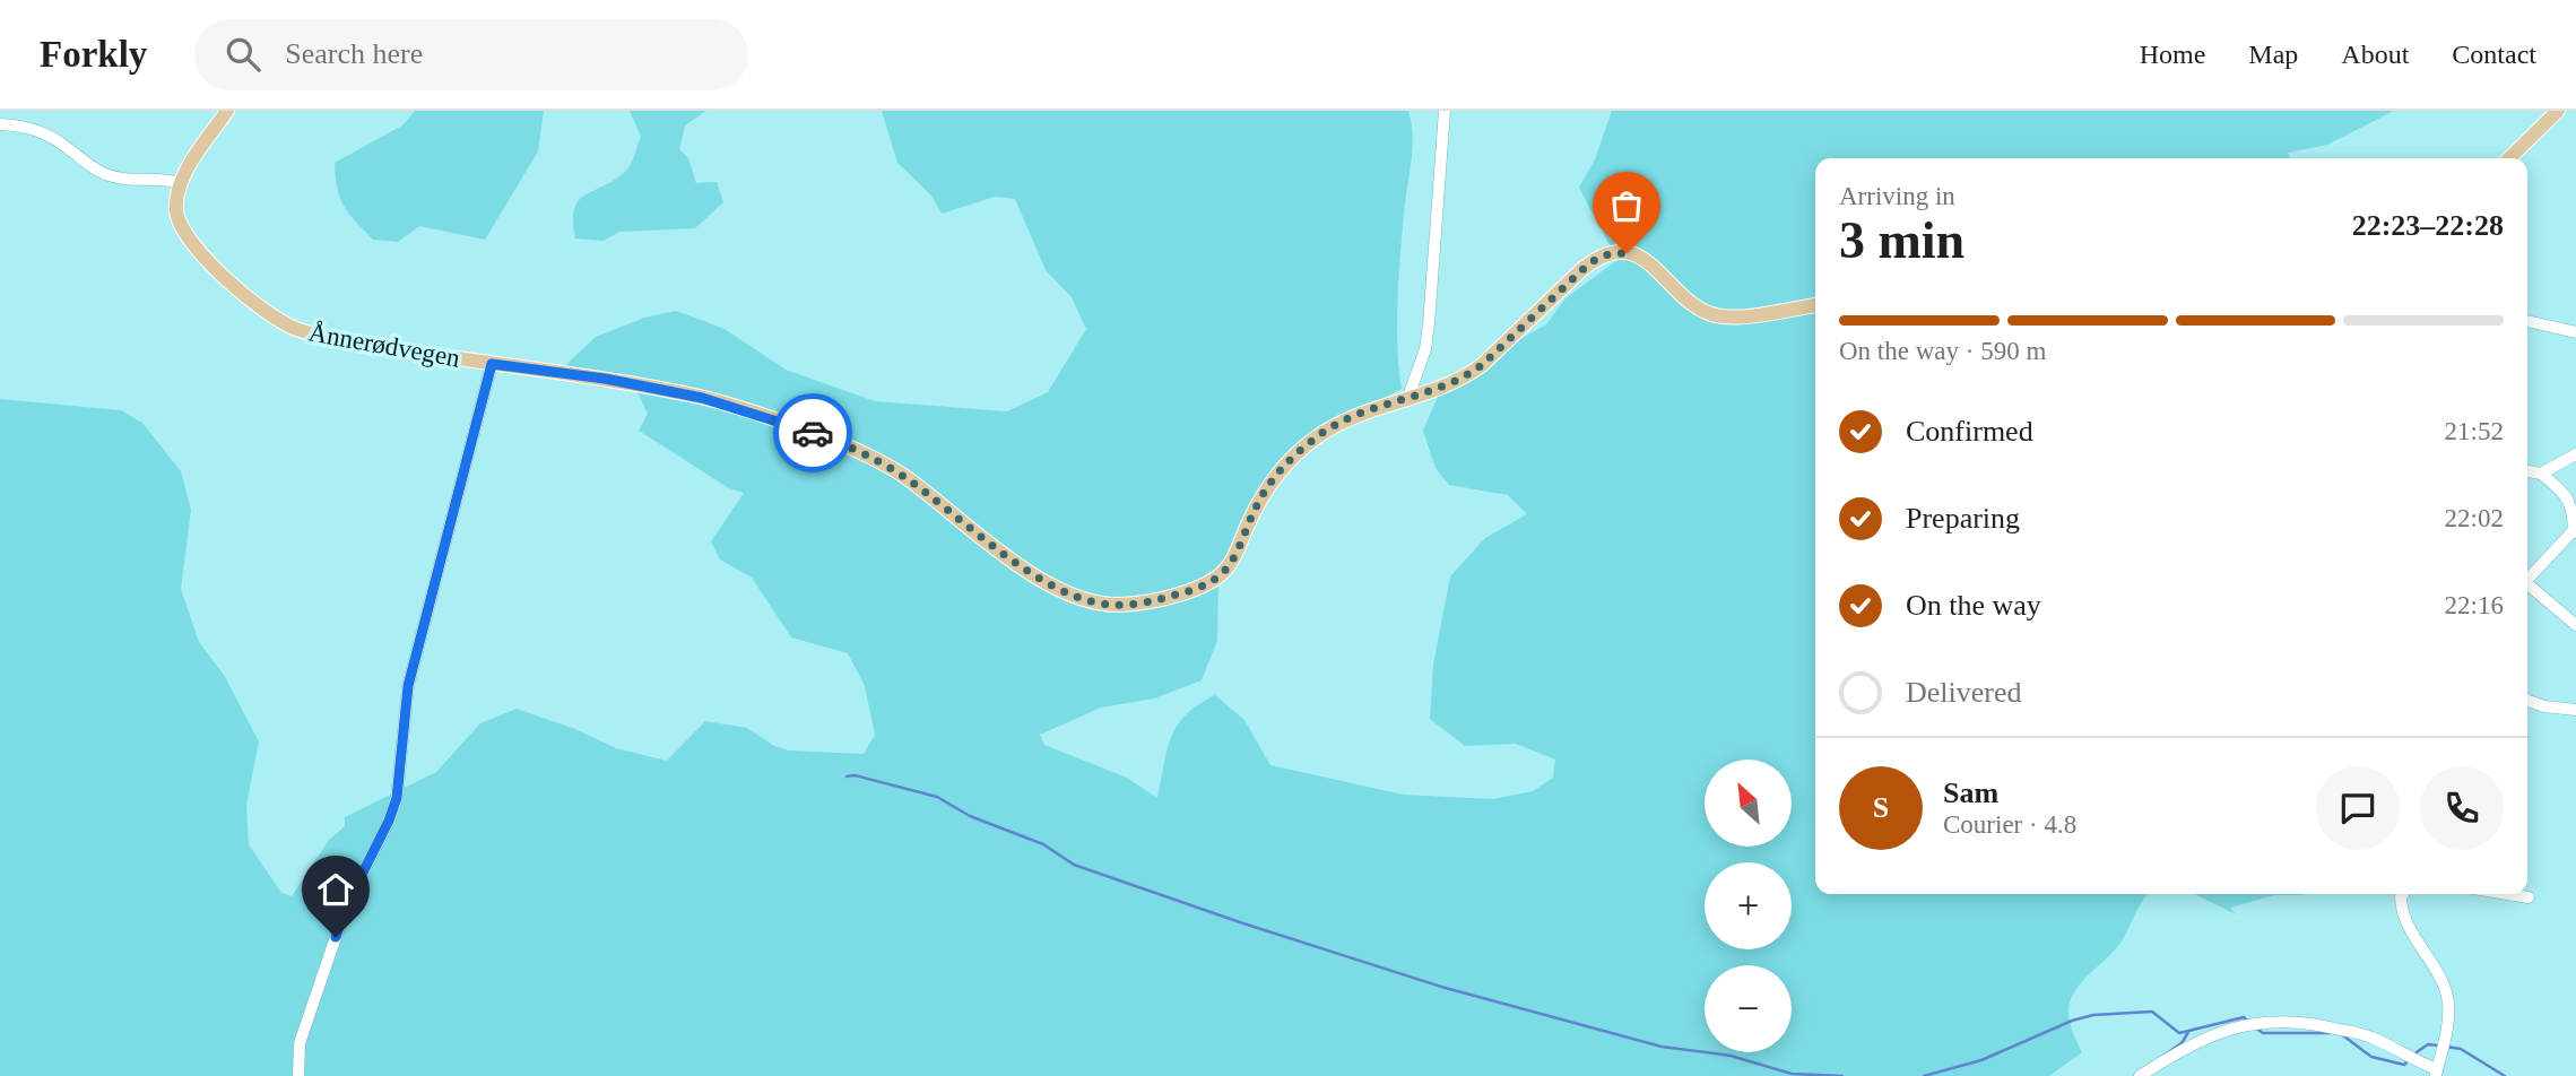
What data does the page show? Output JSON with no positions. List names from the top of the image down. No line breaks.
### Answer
{"streets":{"main road":["Ånnerødvegen"]},"north":"top left","page":{"header":"Forkly","search":"Search here","nav":["Home","Map","About","Contact"],"heading":["3 min","Arriving in","22:23–22:28"],"panel":["Sam","Courier · 4.8"],"bar":"On the way · 590 m","list":[["Confirmed","21:52"],["Preparing","22:02"],["On the way","22:16"],"Delivered"],"map_buttons":["+","−"],"round":"S"}}
